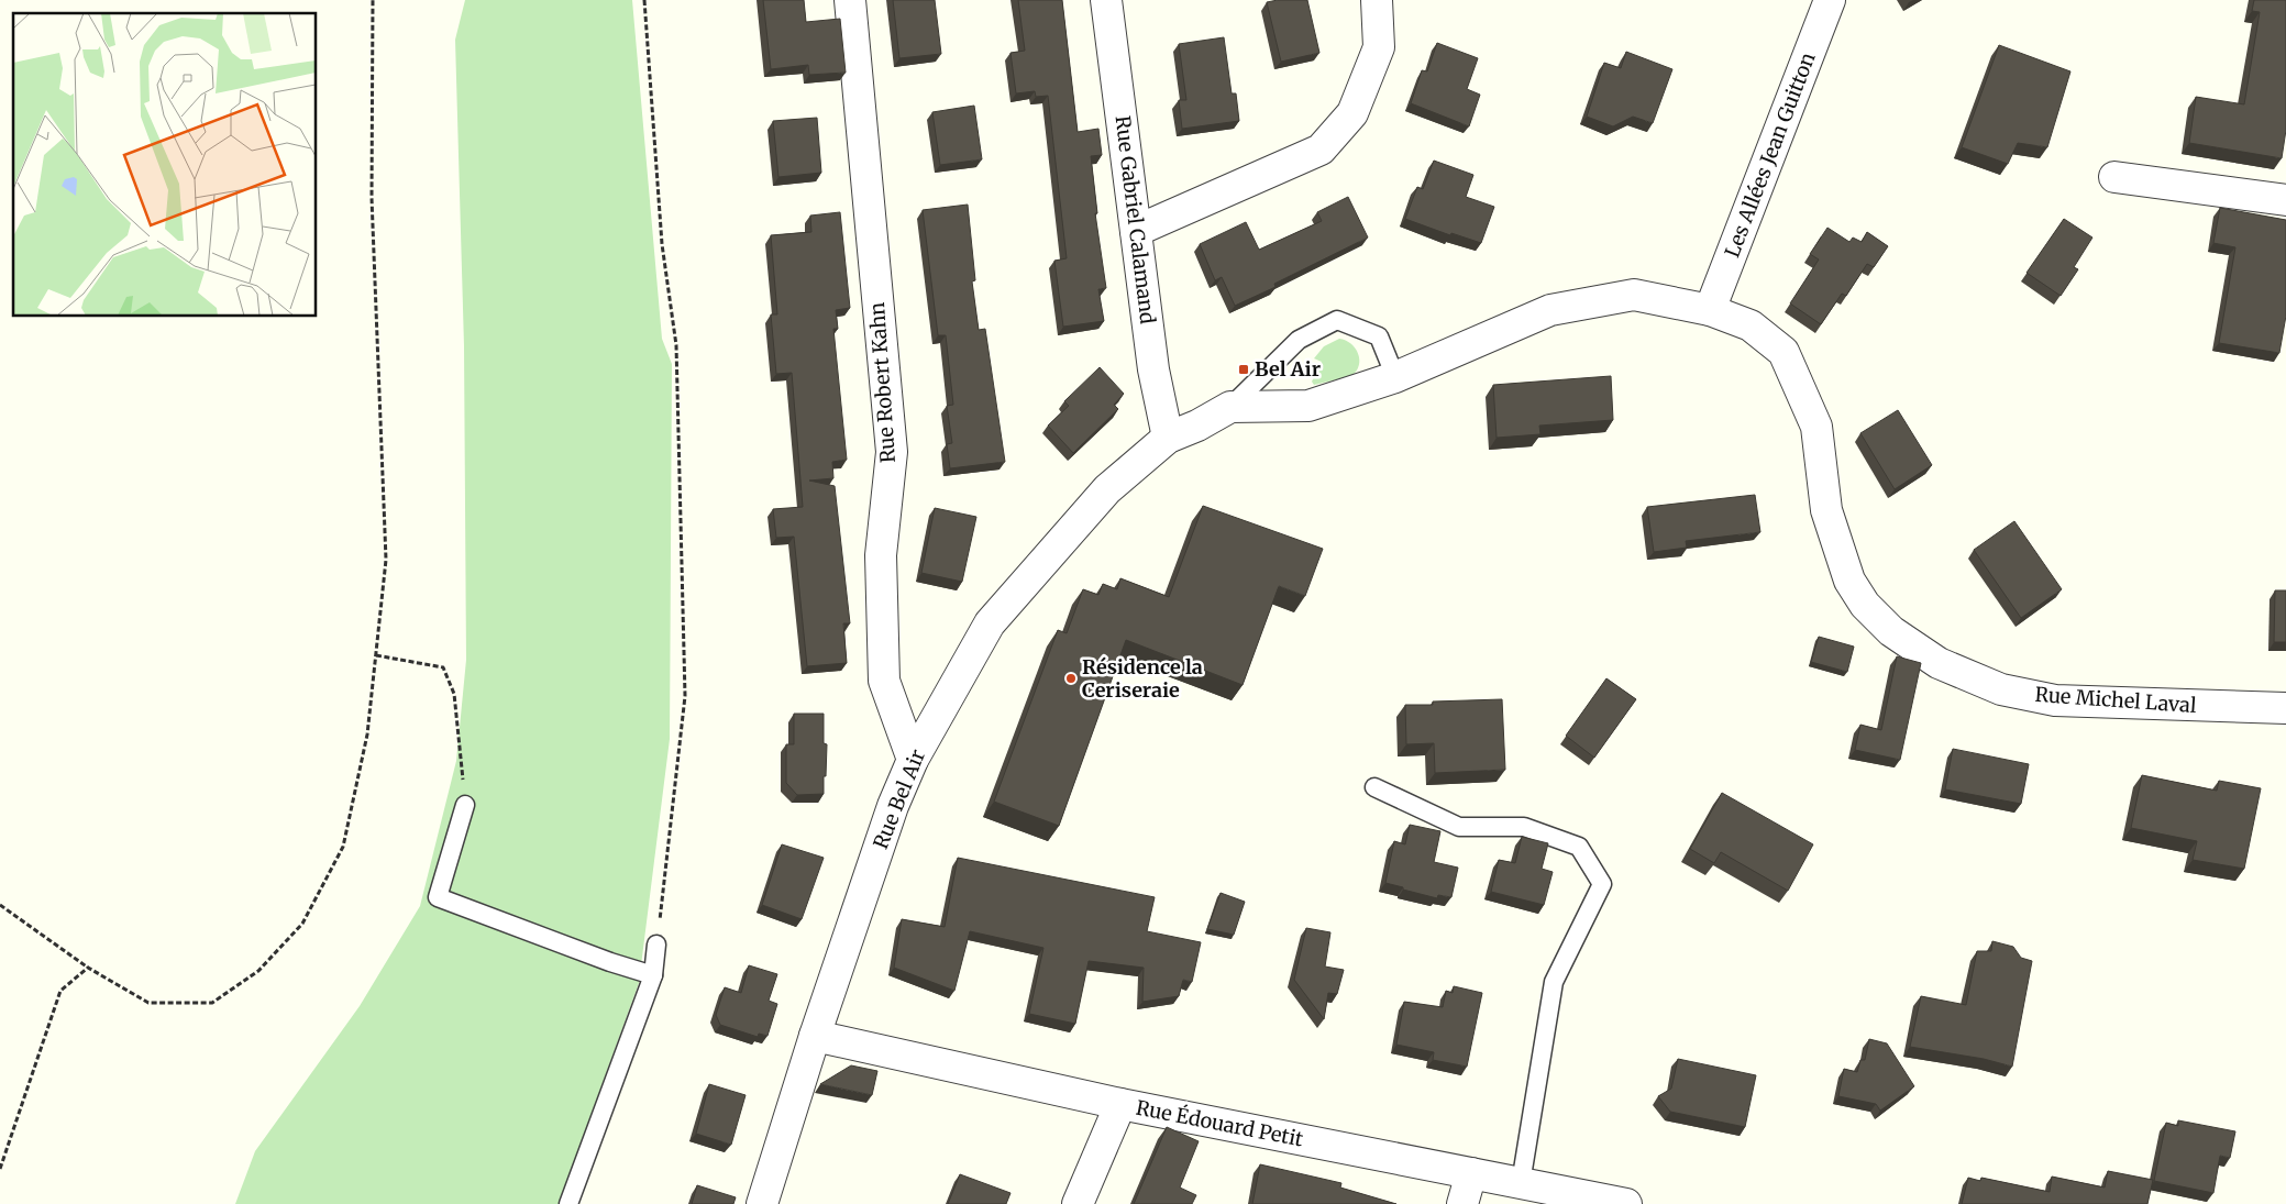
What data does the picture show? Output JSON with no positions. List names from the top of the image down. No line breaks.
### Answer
{"streets":{"street":["Les Allées Jean Guitton","Rue Gabriel Calamand","Rue Robert Kahn","Rue Michel Laval","Rue Bel Air","Rue Édouard Petit"]},"crossings":[["Les Allées Jean Guitton","Rue Michel Laval"],["Rue Gabriel Calamand","Rue Michel Laval"],["Rue Robert Kahn","Rue Bel Air"],["Rue Michel Laval","Rue Bel Air"],["Rue Bel Air","Rue Édouard Petit"]],"places":{"transit":["Bel Air"],"other":["Résidence la Ceriseraie"]}}
